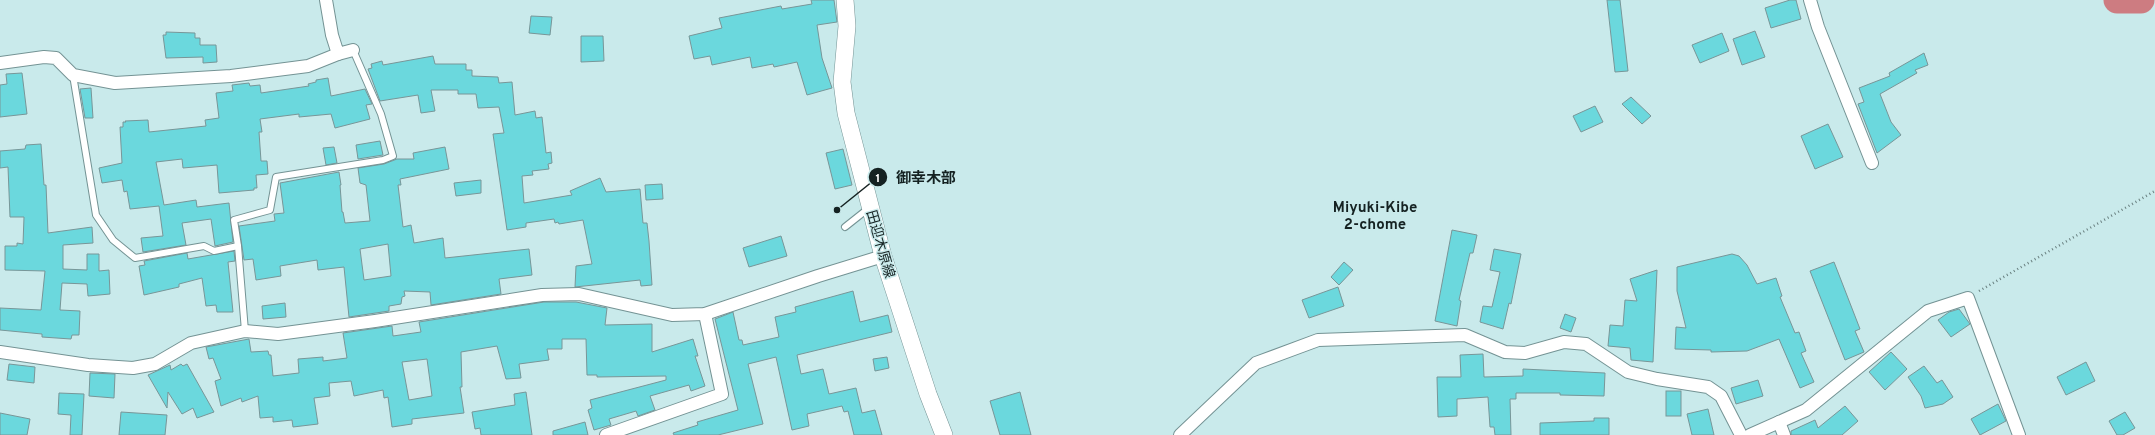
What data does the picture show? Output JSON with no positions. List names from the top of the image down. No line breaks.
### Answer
{"streets":{"main road":["田迎木原線"]},"districts":["Miyuki-Kibe 2-chome"],"places":["御幸木部"]}
